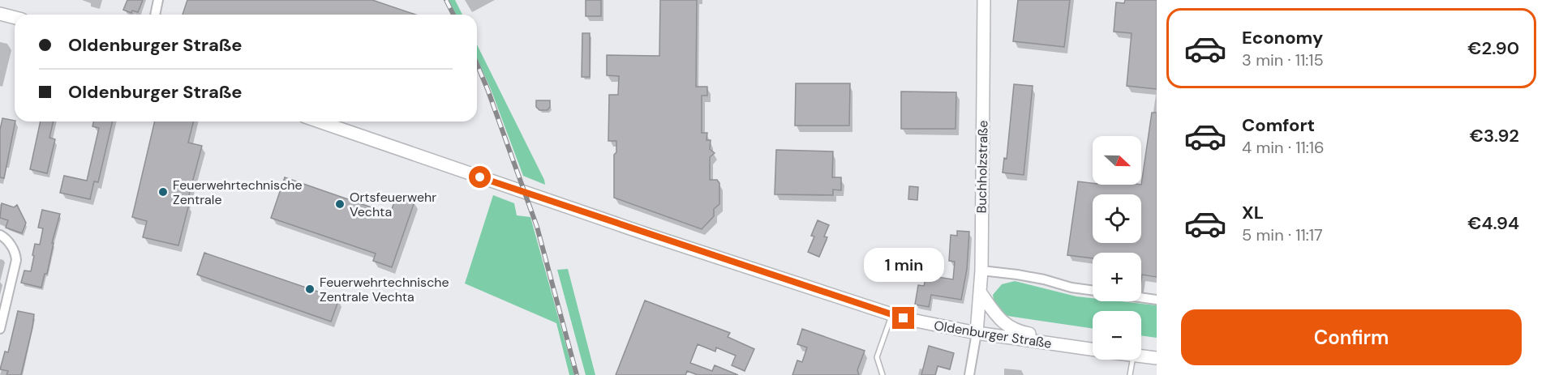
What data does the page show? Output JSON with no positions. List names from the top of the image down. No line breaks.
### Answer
{"streets":{"main road":["Buchholzstraße","Oldenburger Straße"]},"crossings":[["Buchholzstraße","Oldenburger Straße"]],"places":["Feuerwehrtechnische Zentrale","Ortsfeuerwehr Vechta","Feuerwehrtechnische Zentrale Vechta"],"north":"right","page":{"list":[{"name":"Economy","note":"3 min · 11:15","value":"€2.90"},{"name":"Comfort","note":"4 min · 11:16","value":"€3.92"},{"name":"XL","note":"5 min · 11:17","value":"€4.94"}],"banner":["Oldenburger Straße","Oldenburger Straße"],"map_buttons":["+","−"],"bubble":"1 min","buttons":"Confirm"}}
